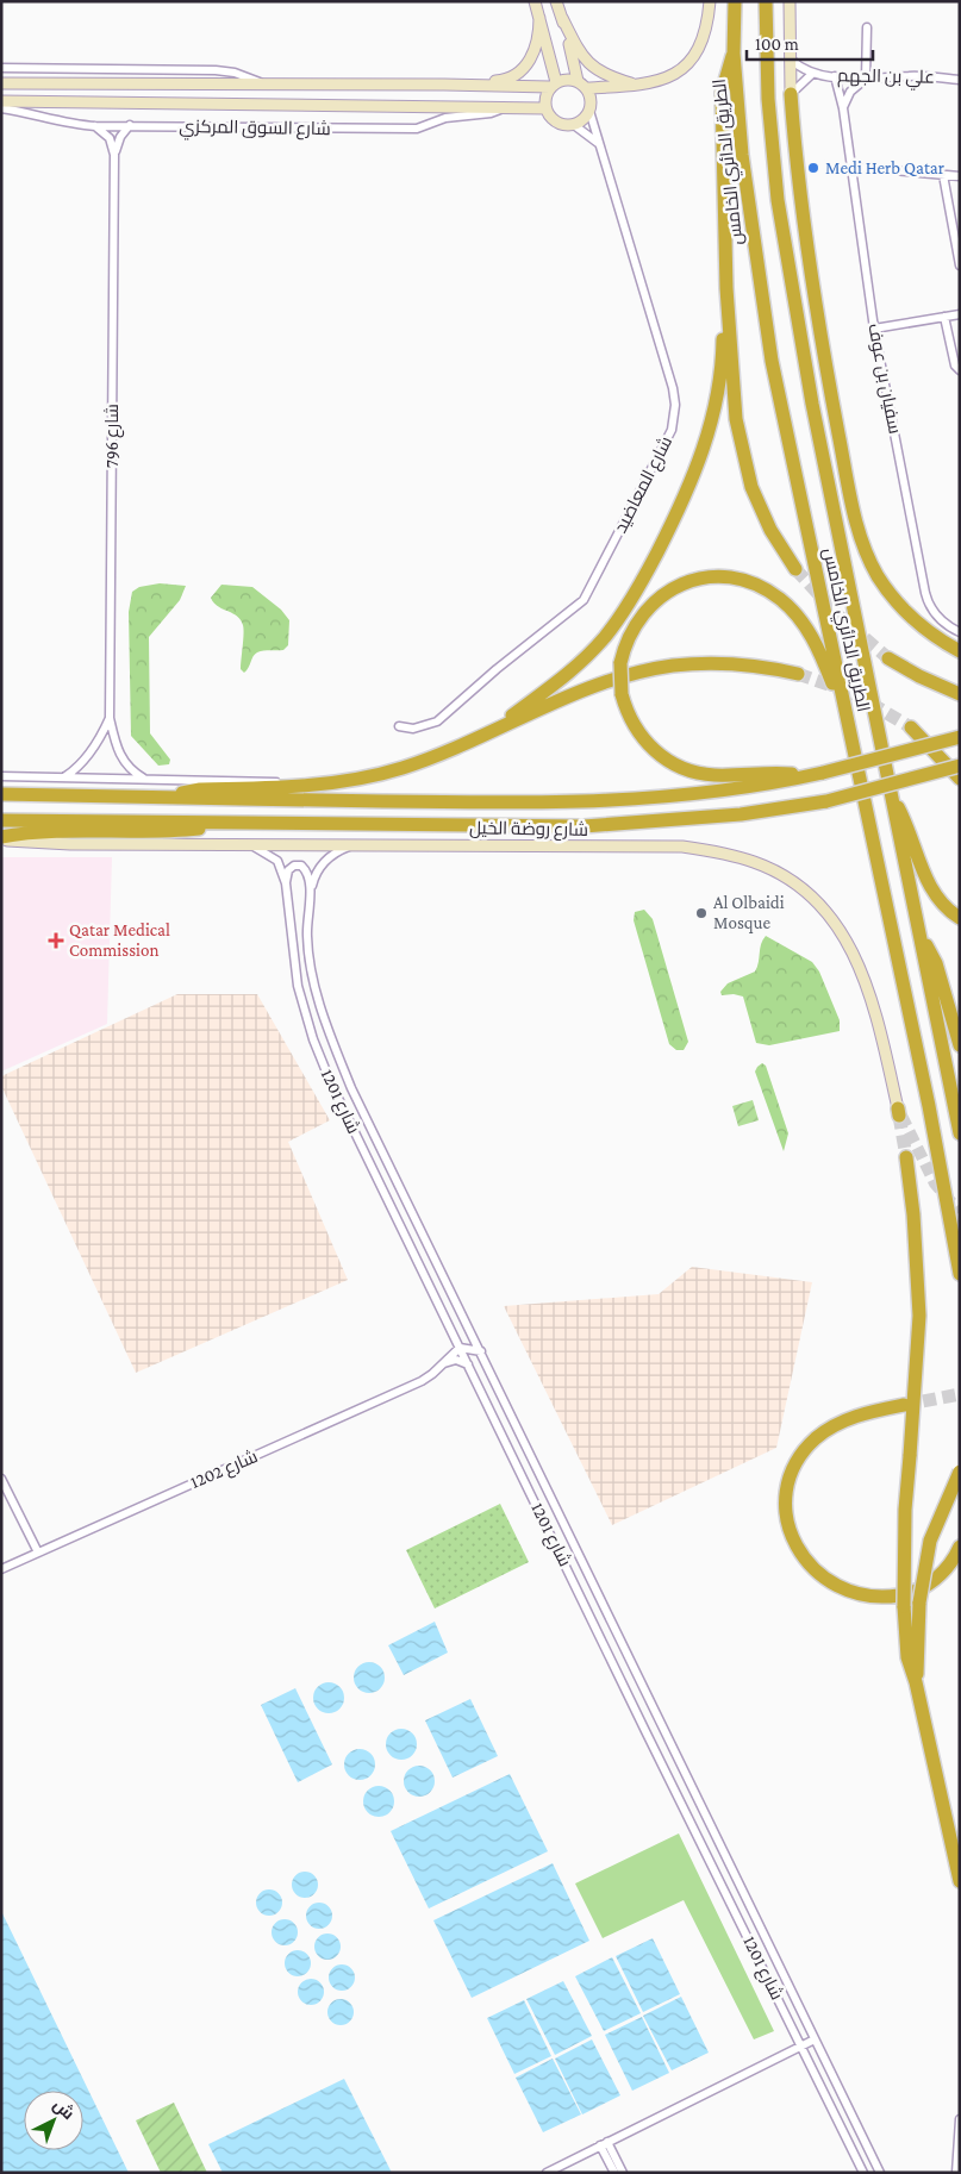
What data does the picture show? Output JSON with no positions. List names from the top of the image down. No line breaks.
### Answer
{"streets":{"highway":["الطريق الدائري الخامس","شارع روضة الخيل"],"street":["علي بن الجهم","شارع السوق المركزي","سفيان بن عوف","شارع 796","شارع المعاضيد","شارع 1201","شارع 1202"]},"crossings":[["علي بن الجهم","سفيان بن عوف"],["شارع السوق المركزي","شارع 796"],["شارع السوق المركزي","شارع المعاضيد"],["شارع روضة الخيل","شارع 1201"],["شارع 1201","شارع 1202"]],"places":{"other":["Medi Herb Qatar","Al Olbaidi Mosque"],"health":["Qatar Medical Commission"]},"scale_bar":"100 m","north":"top right"}
